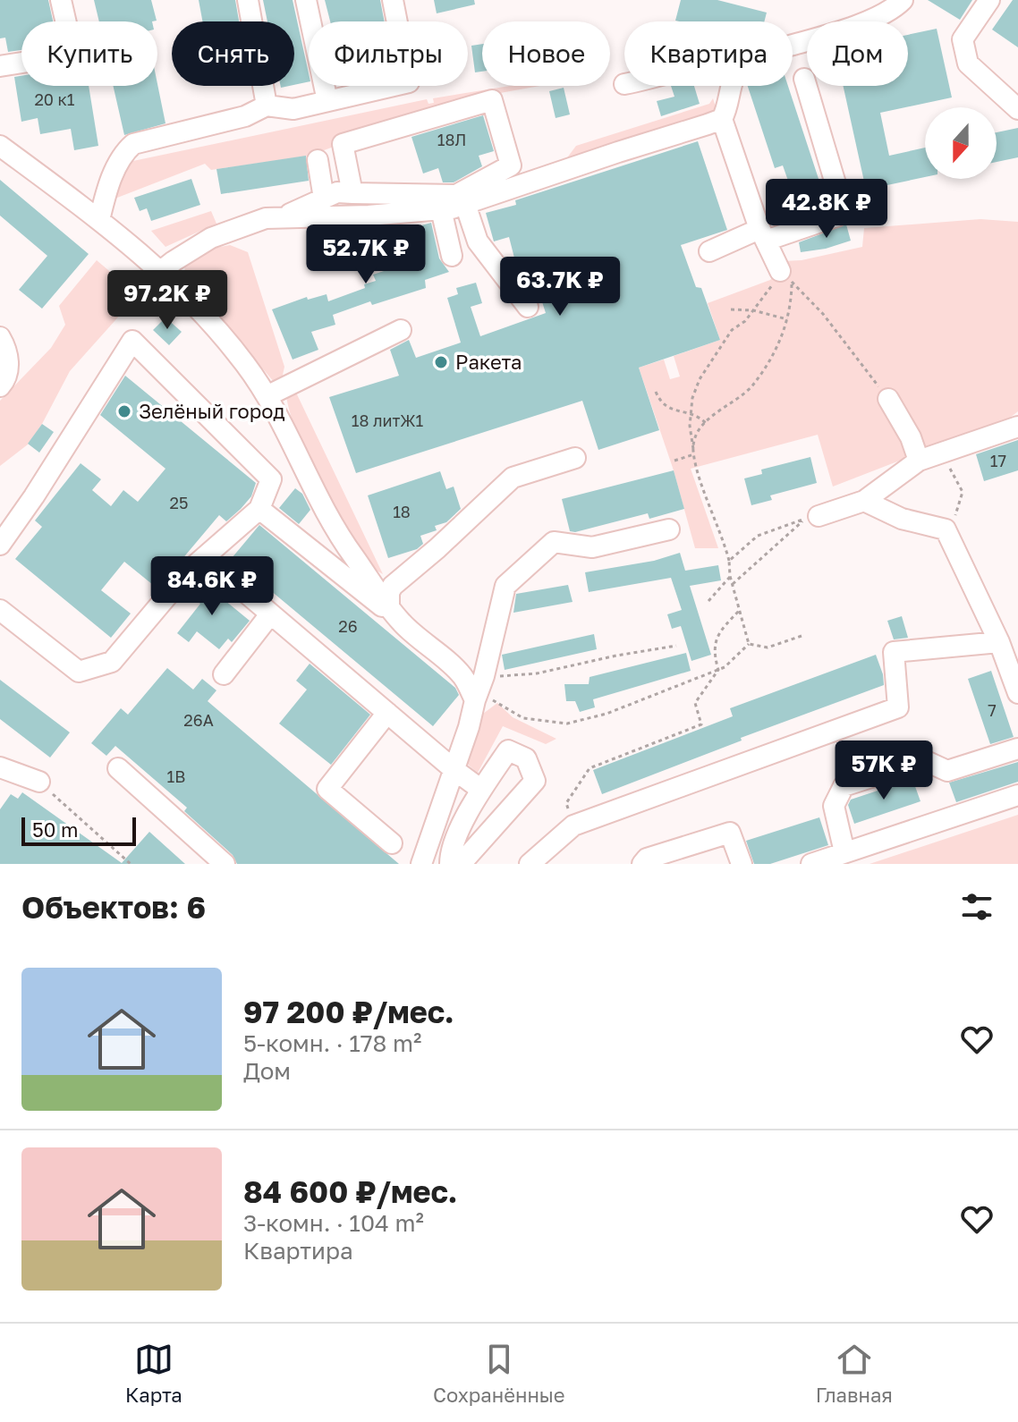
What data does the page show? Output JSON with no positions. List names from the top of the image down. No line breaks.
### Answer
{"places":["Ракета","Зелёный город"],"house_numbers":["20 к1","18Л","18 литЖ1","17","25","18","26","7","26А","1В"],"scale_bar":"50 m","north":"bottom","page":{"chip":["Купить","Снять","Фильтры","Новое","Квартира","Дом"],"price":["42.8K ₽","52.7K ₽","63.7K ₽","97.2K ₽","84.6K ₽","57K ₽"],"scale":"50 m","heading":"Объектов: 6","list":[{"name":"97 200 ₽/мес.","note":"5-комн. · 178 m² · Дом"},{"name":"84 600 ₽/мес.","note":"3-комн. · 104 m² · Квартира"}],"tabs":["Карта","Сохранённые","Главная"]}}
